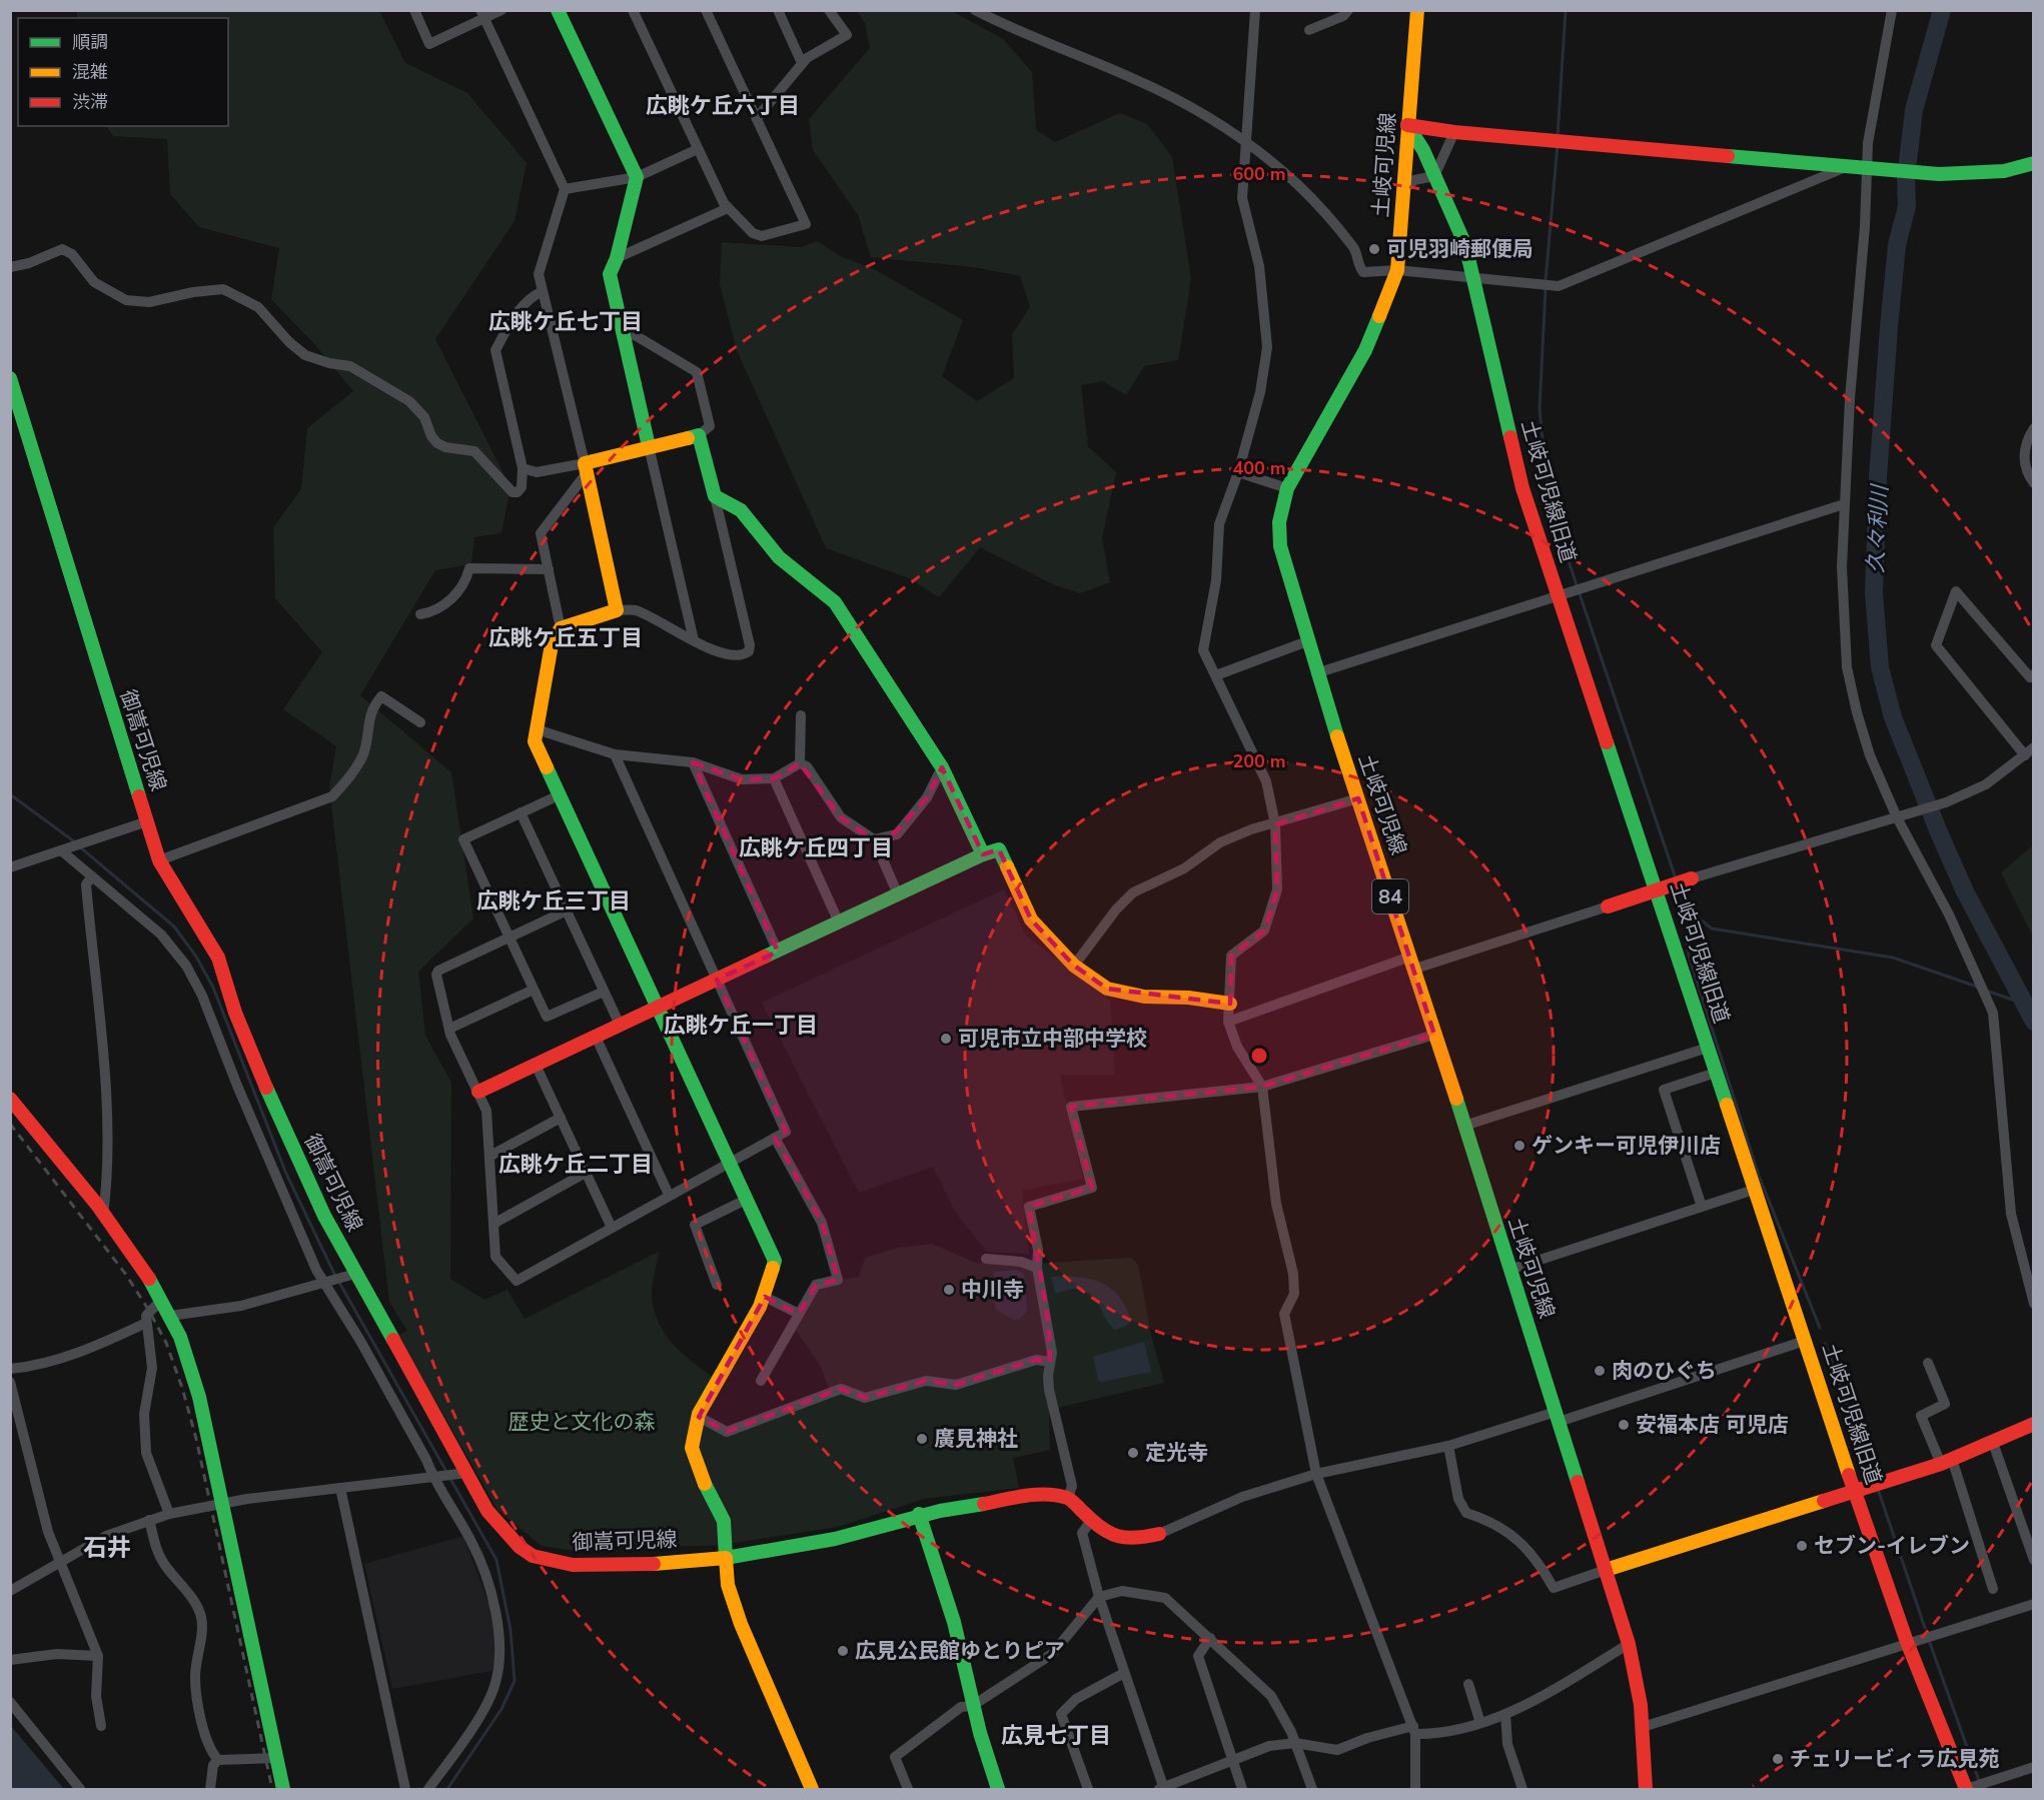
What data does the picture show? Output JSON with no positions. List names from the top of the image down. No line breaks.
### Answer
{"streets":{"street":["土岐可児線","土岐可児線旧道","御嵩可児線","84"]},"crossings":[["土岐可児線","土岐可児線旧道"]],"districts":["広眺ケ丘六丁目","広眺ケ丘七丁目","広眺ケ丘五丁目","広眺ケ丘四丁目","広眺ケ丘三丁目","広眺ケ丘一丁目","広眺ケ丘二丁目","石井","広見七丁目"],"water":["久々利川"],"parks":["歴史と文化の森"],"places":["可児羽崎郵便局","可児市立中部中学校","ゲンキー可児伊川店","中川寺","肉のひぐち","安福本店 可児店","廣見神社","定光寺","セブン-イレブン","広見公民館ゆとりピア","チェリービィラ広見苑"],"legend":["順調","混雑","渋滞"],"rings":["600 m","400 m","200 m"]}
